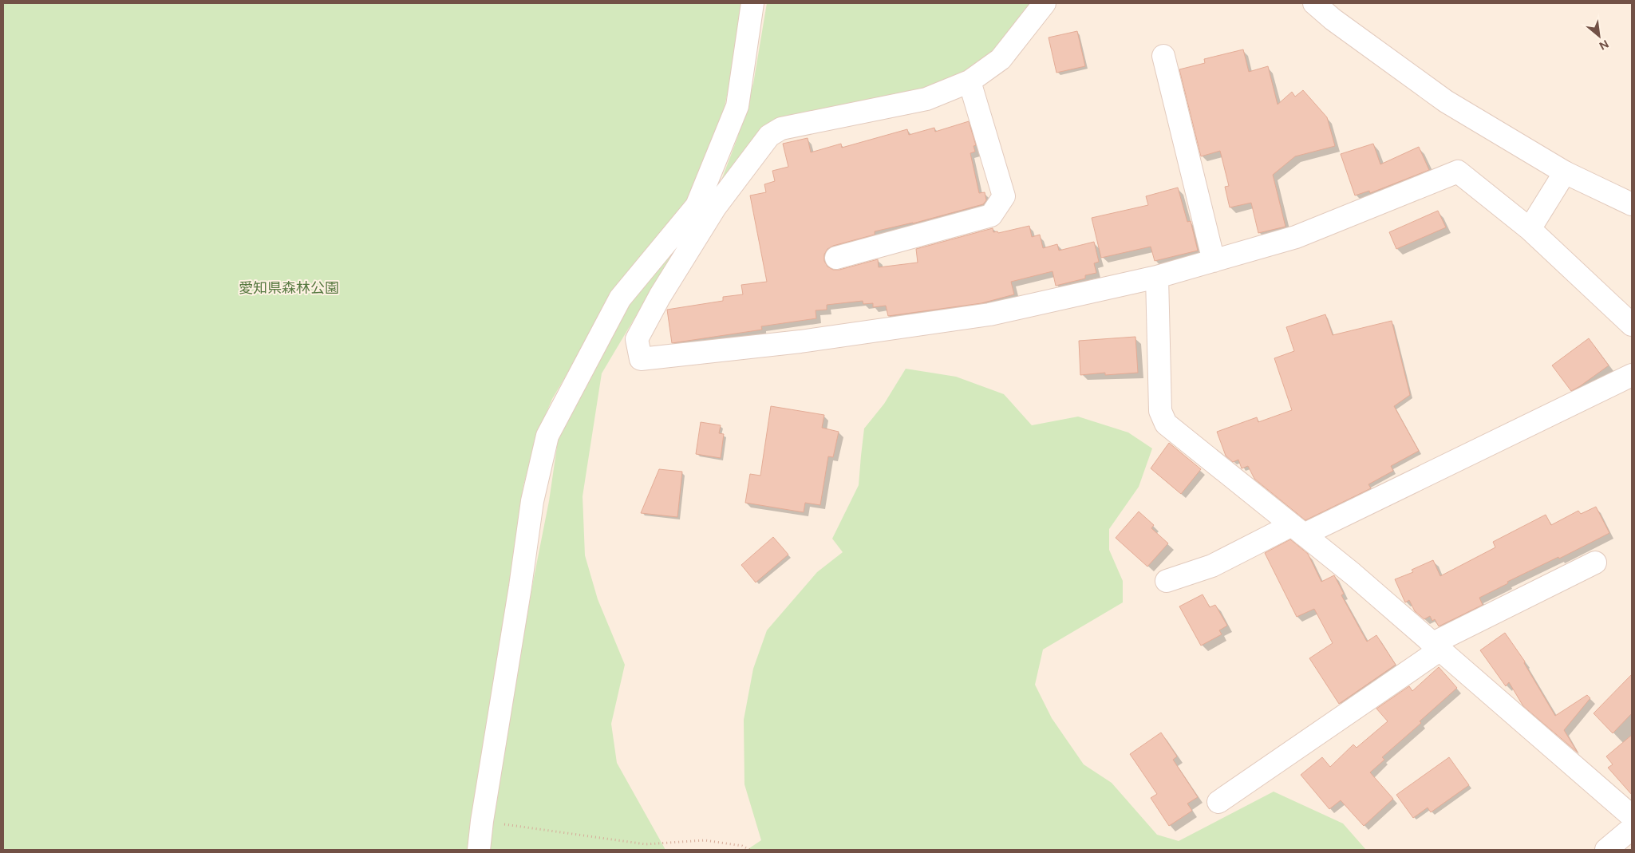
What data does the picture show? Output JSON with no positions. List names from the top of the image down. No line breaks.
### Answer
{"parks":["愛知県森林公園"],"north":"bottom right"}
